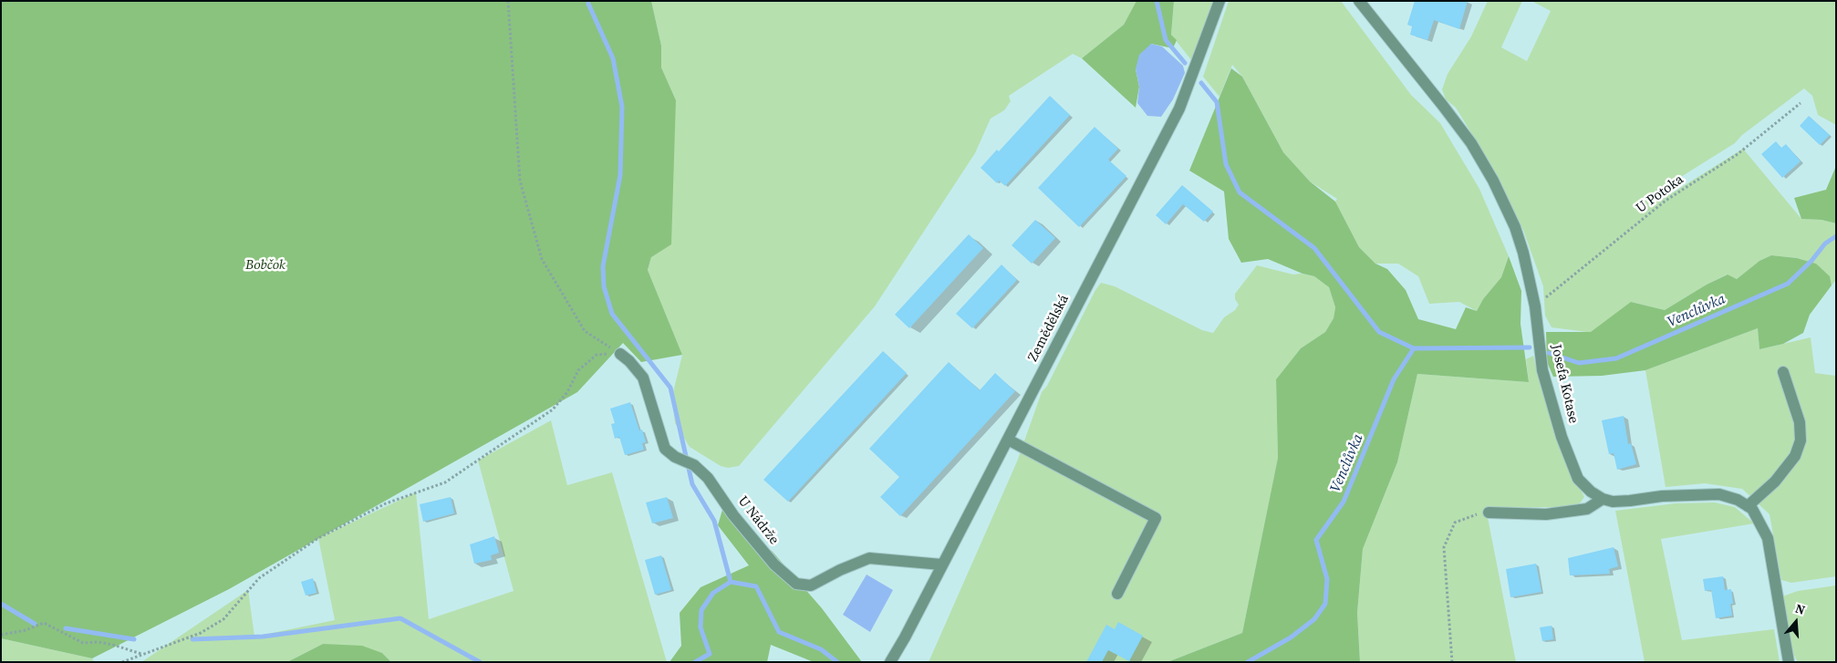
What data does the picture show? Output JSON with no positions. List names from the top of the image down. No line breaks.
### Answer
{"streets":{"street":["Zemědělská","Josefa Kotase","U Nádrže"],"path":["U Potoka"]},"crossings":[["U Potoka","Josefa Kotase"],["Zemědělská","U Nádrže"]],"water":["Venclůvka"],"parks":["Bobčok"],"north":"top"}
